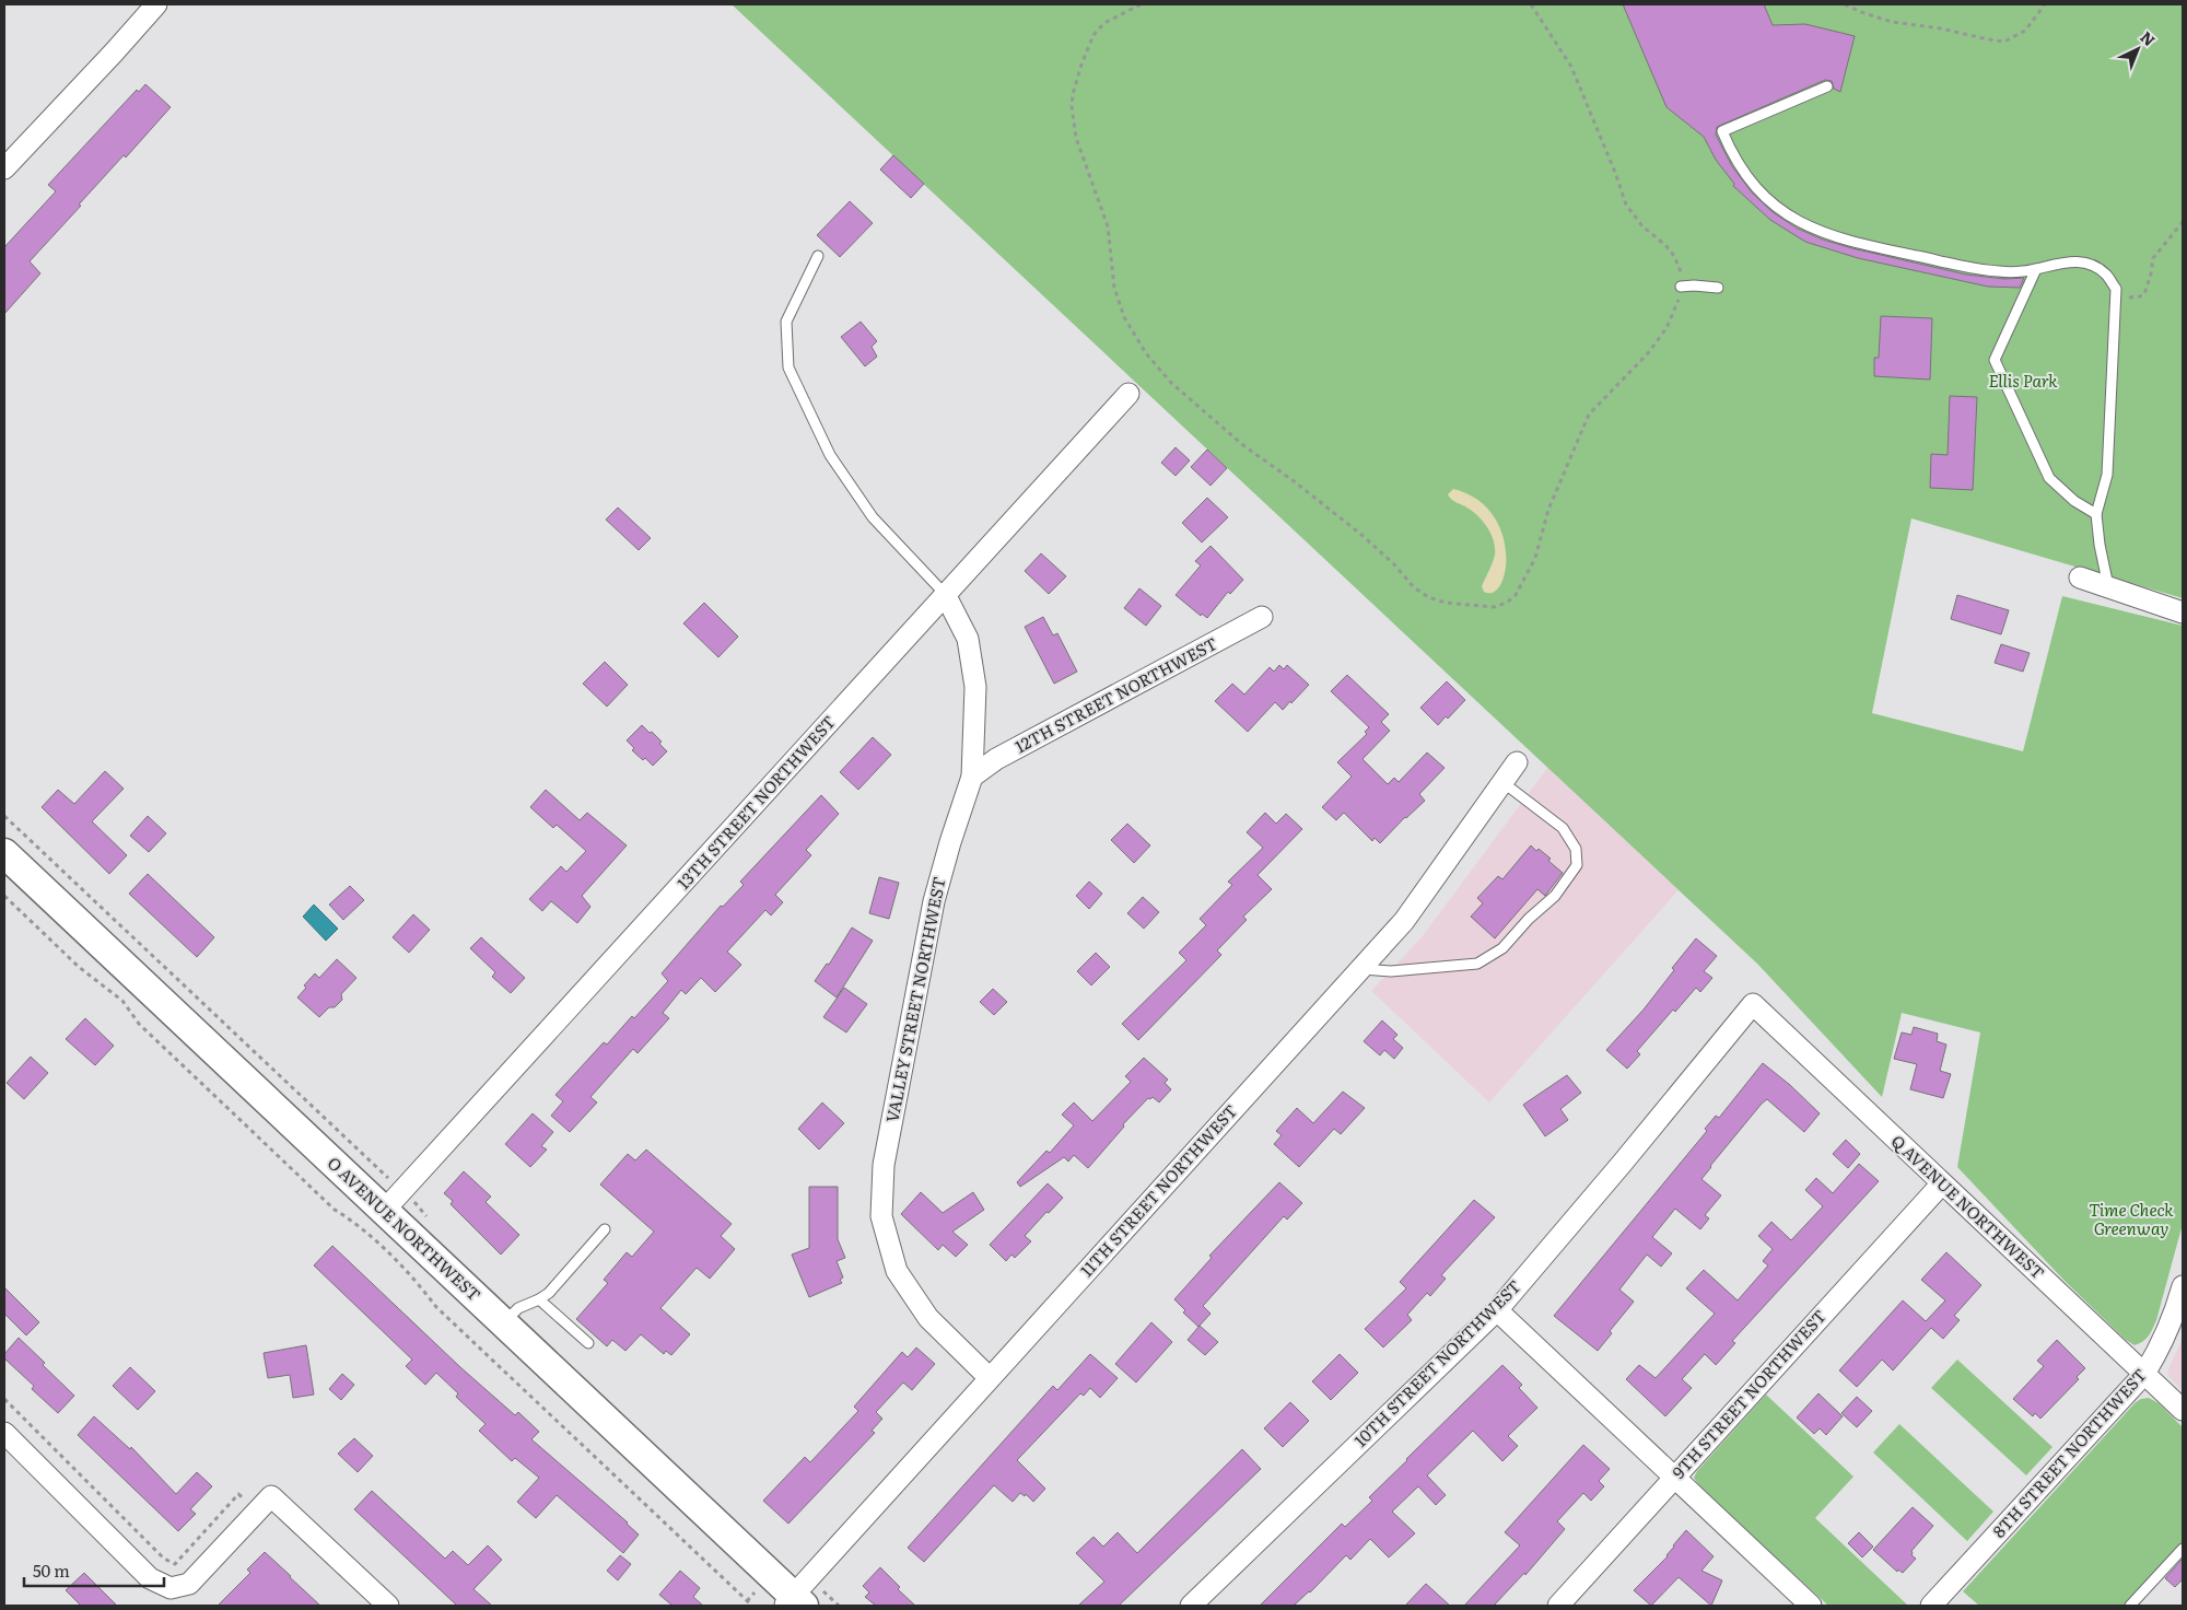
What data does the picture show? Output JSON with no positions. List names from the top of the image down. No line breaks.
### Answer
{"streets":{"street":["12TH STREET NORTHWEST","13TH STREET NORTHWEST","VALLEY STREET NORTHWEST","11TH STREET NORTHWEST","Q AVENUE NORTHWEST","O AVENUE NORTHWEST","10TH STREET NORTHWEST","9TH STREET NORTHWEST","8TH STREET NORTHWEST"]},"crossings":[["12TH STREET NORTHWEST","VALLEY STREET NORTHWEST"],["13TH STREET NORTHWEST","VALLEY STREET NORTHWEST"],["13TH STREET NORTHWEST","O AVENUE NORTHWEST"],["VALLEY STREET NORTHWEST","11TH STREET NORTHWEST"],["11TH STREET NORTHWEST","O AVENUE NORTHWEST"],["Q AVENUE NORTHWEST","10TH STREET NORTHWEST"],["Q AVENUE NORTHWEST","9TH STREET NORTHWEST"],["Q AVENUE NORTHWEST","8TH STREET NORTHWEST"]],"parks":["Ellis Park","Time Check Greenway"],"scale_bar":"50 m","north":"top right"}
